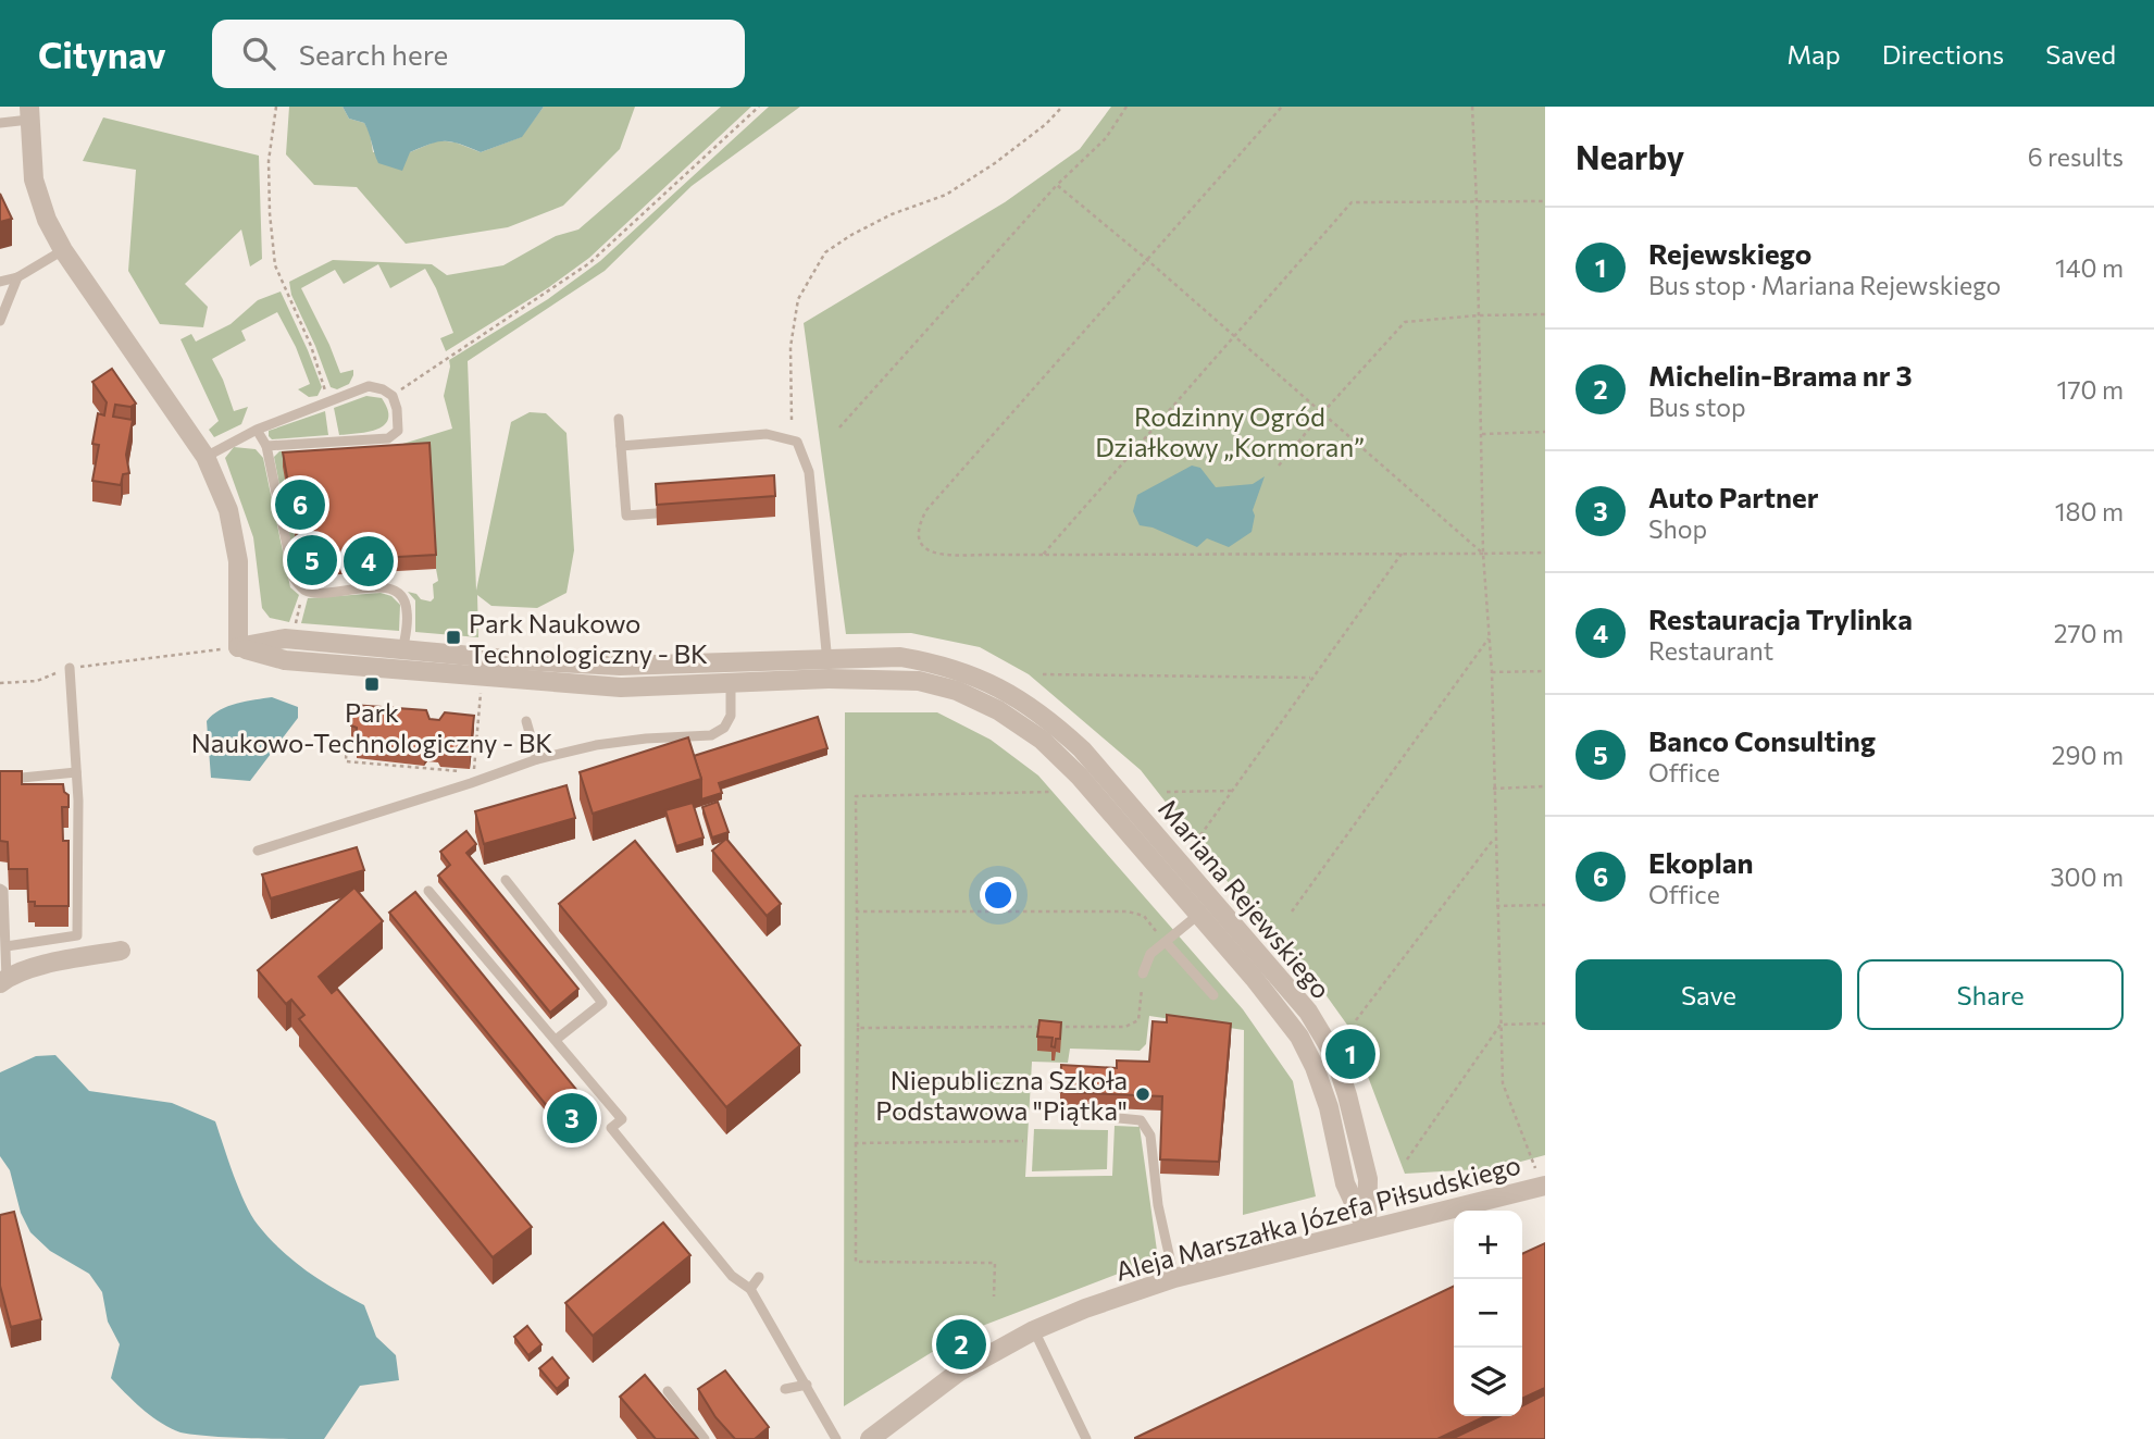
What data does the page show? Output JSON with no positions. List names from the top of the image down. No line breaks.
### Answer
{"streets":{"street":["Mariana Rejewskiego","Aleja Marszałka Józefa Piłsudskiego"]},"crossings":[["Mariana Rejewskiego","Aleja Marszałka Józefa Piłsudskiego"]],"parks":["Rodzinny Ogród Działkowy „Kormoran”"],"places":{"transit":["Park Naukowo Technologiczny - BK","Park Naukowo-Technologiczny - BK"],"other":["Niepubliczna Szkoła Podstawowa \"Piątka\""]},"page":{"header":"Citynav","search":"Search here","nav":["Map","Directions","Saved"],"heading":["Nearby","6 results"],"list":[{"mark":"1","name":"Rejewskiego","note":"Bus stop · Mariana Rejewskiego","value":"140 m"},{"mark":"2","name":"Michelin-Brama nr 3","note":"Bus stop","value":"170 m"},{"mark":"3","name":"Auto Partner","note":"Shop","value":"180 m"},{"mark":"4","name":"Restauracja Trylinka","note":"Restaurant","value":"270 m"},{"mark":"5","name":"Banco Consulting","note":"Office","value":"290 m"},{"mark":"6","name":"Ekoplan","note":"Office","value":"300 m"}],"pins":["6","5","4","1","3","2"],"buttons":["Save","Share"],"map_buttons":["+","−"]}}
